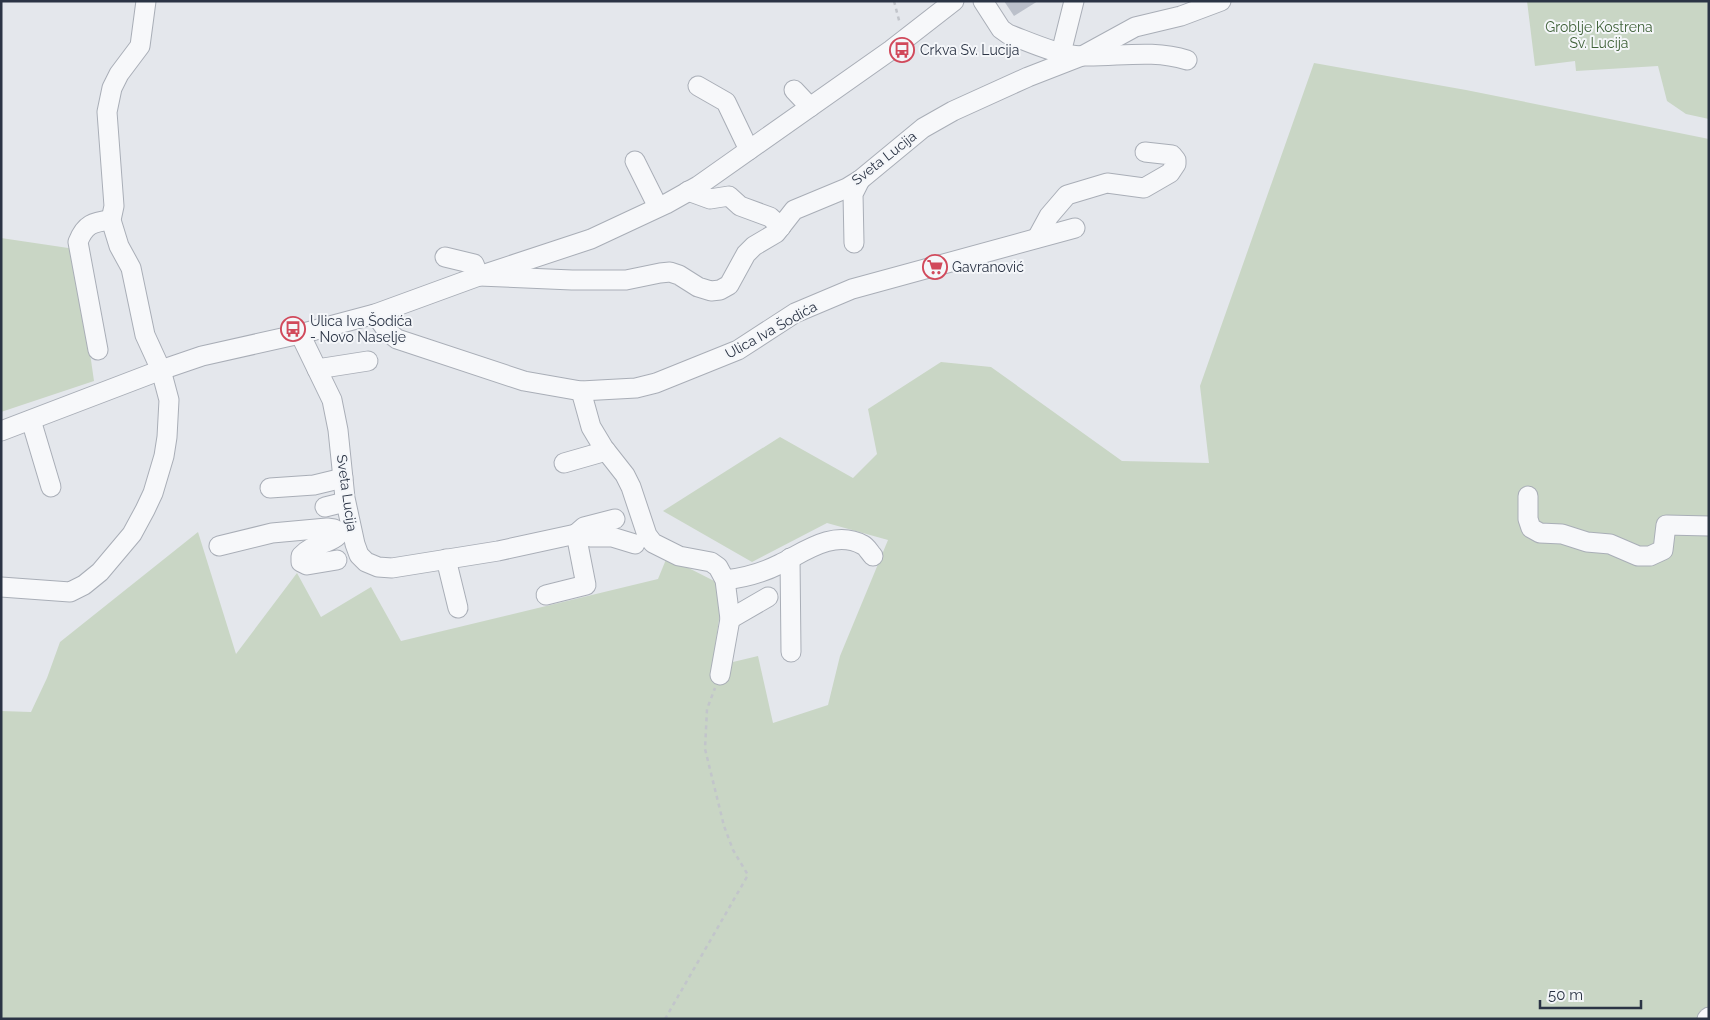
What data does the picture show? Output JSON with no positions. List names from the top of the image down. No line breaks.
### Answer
{"streets":{"street":["Sveta Lucija","Ulica Iva Šodića"]},"crossings":[["Sveta Lucija","Ulica Iva Šodića"]],"parks":["Groblje Kostrena Sv. Lucija"],"places":{"bus stop":["Crkva Sv. Lucija","Ulica Iva Šodića - Novo Naselje"],"supermarket":["Gavranović"]},"scale_bar":"50 m"}
